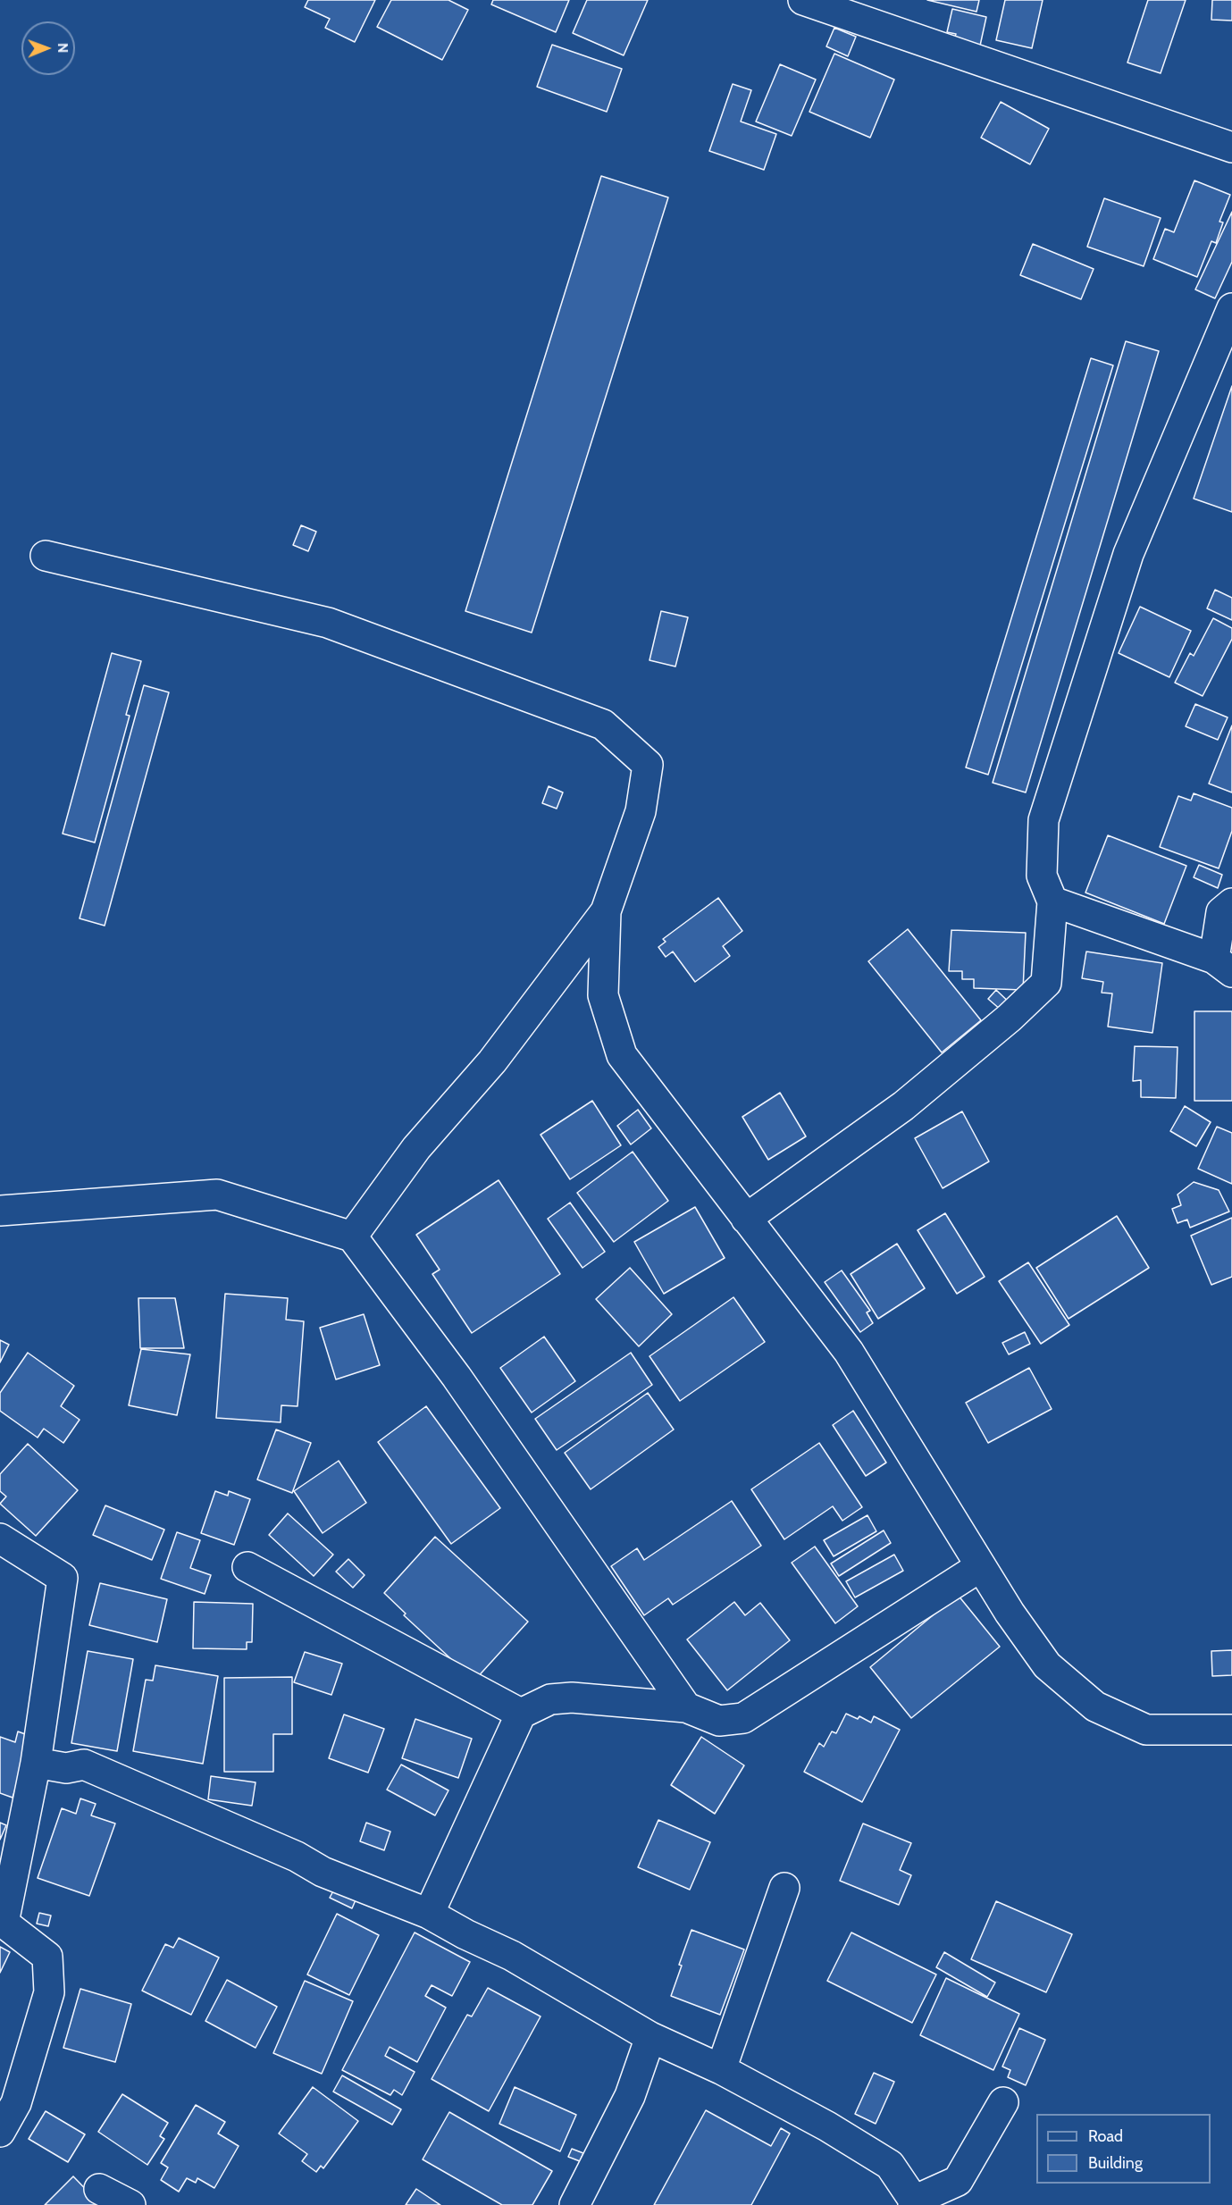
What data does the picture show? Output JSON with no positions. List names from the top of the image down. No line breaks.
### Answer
{"legend":["Road","Building"],"north":"right"}
